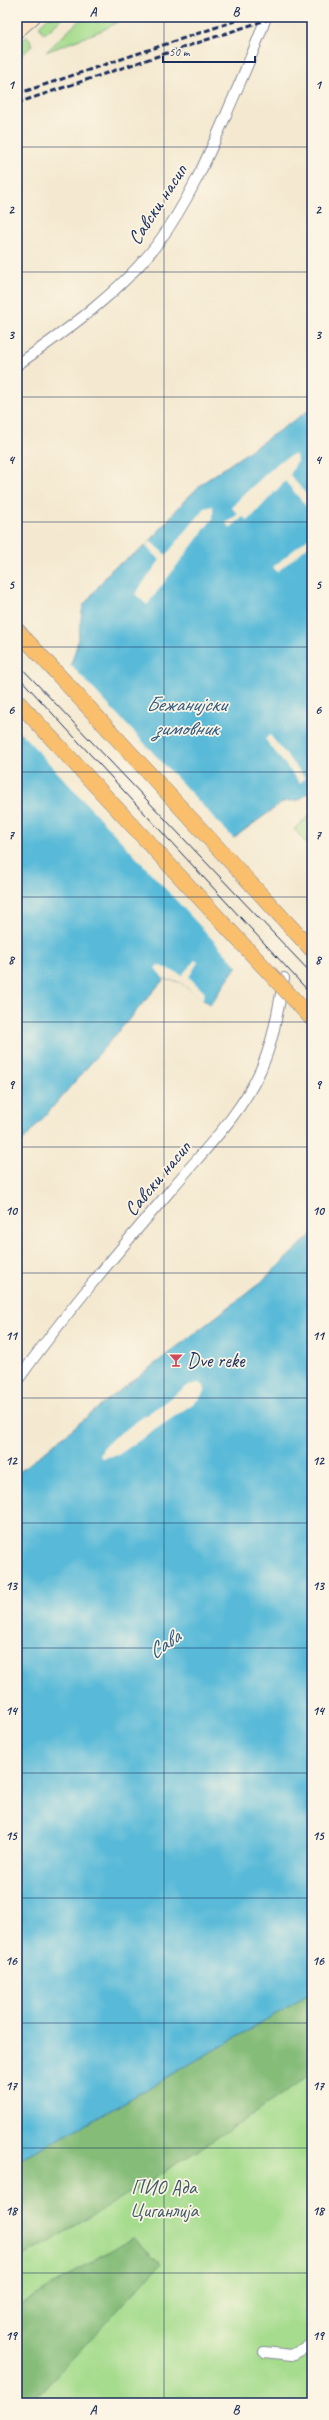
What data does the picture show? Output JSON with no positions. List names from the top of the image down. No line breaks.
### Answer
{"streets":{"street":["Савски насип"]},"water":["Бежанијски зимовник","Сава"],"parks":["ПИО Ада Циганлија"],"places":{"bar":["Dve reke"]},"scale_bar":"50 m","grid":{"columns":["A","B"],"rows":["1","2","3","4","5","6","7","8","9","10","11","12","13","14","15","16","17","18","19"]}}
